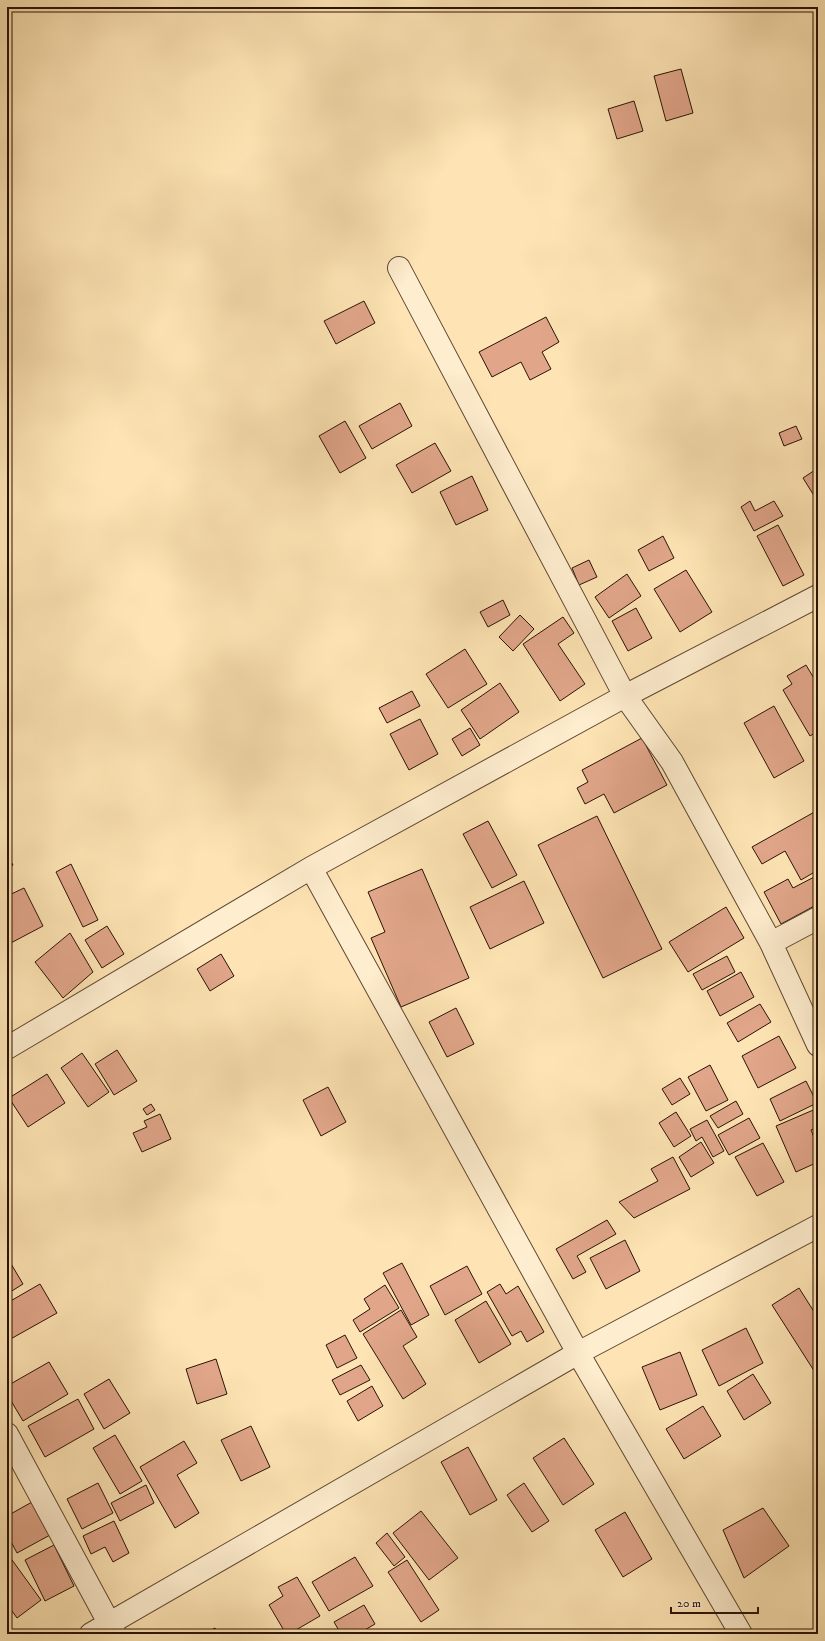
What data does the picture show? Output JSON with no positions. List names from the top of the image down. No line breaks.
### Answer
{"scale_bar":"20 m"}
